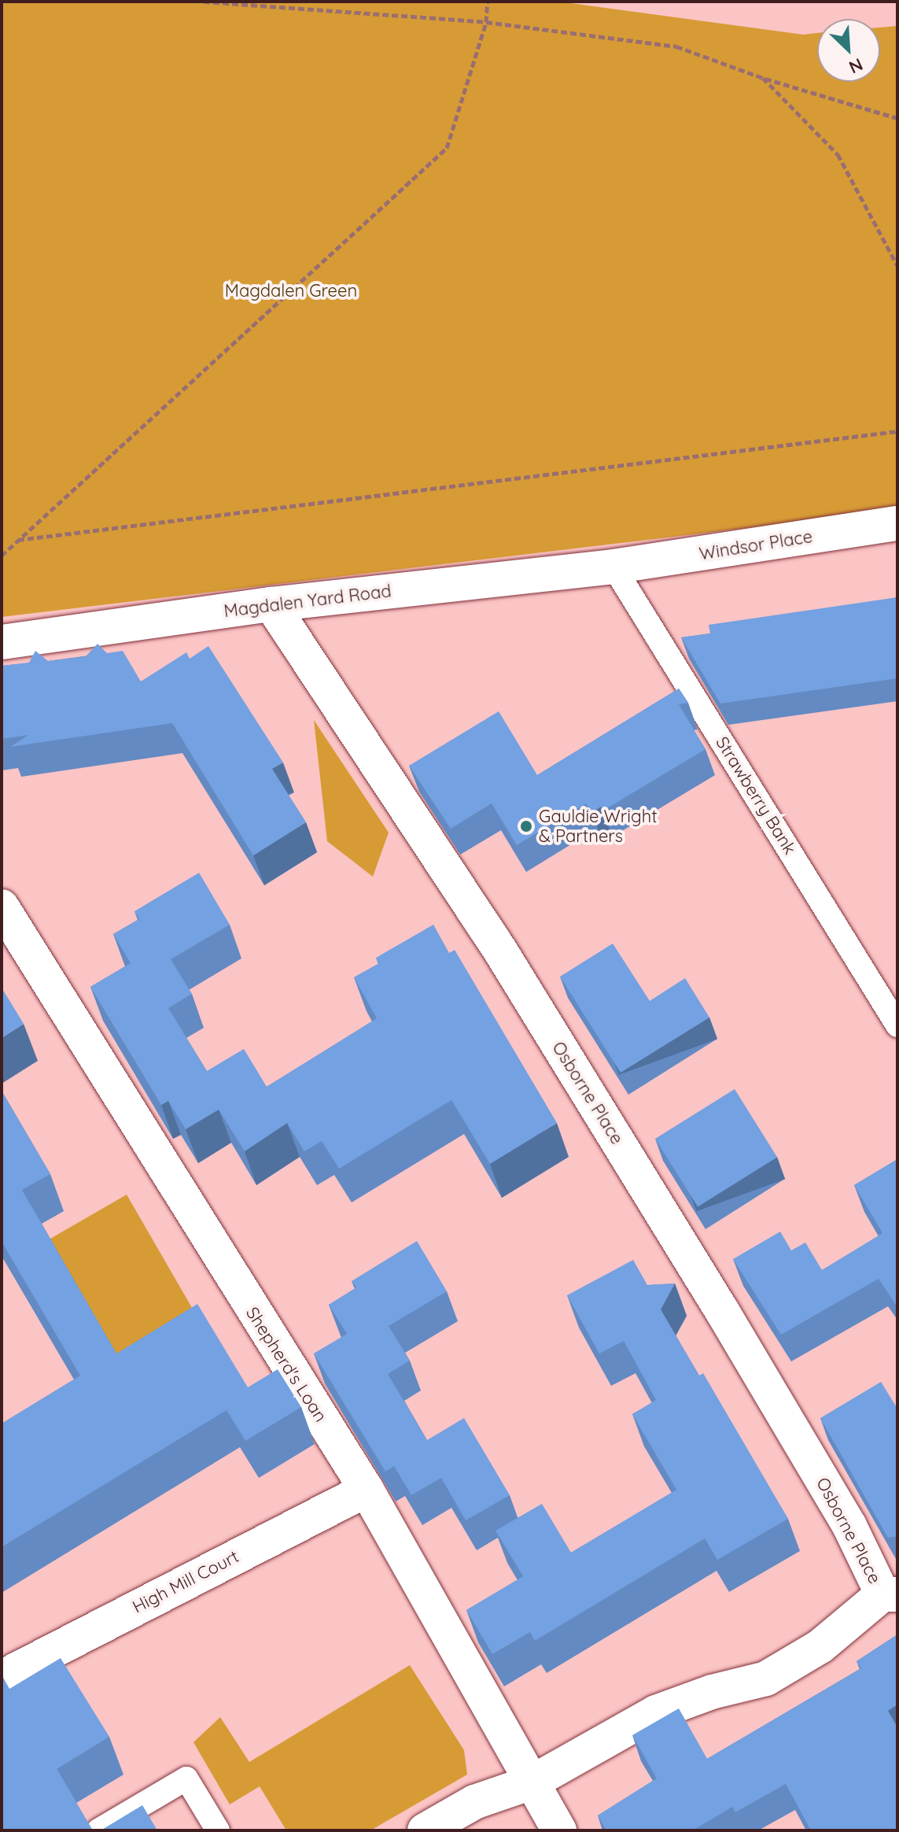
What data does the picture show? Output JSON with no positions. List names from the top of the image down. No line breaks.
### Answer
{"streets":{"street":["Windsor Place","Magdalen Yard Road","Osborne Place","Shepherd's Loan","High Mill Court"],"lane":["Strawberry Bank"]},"crossings":[["Windsor Place","Magdalen Yard Road"],["Windsor Place","Strawberry Bank"],["Magdalen Yard Road","Strawberry Bank"],["Magdalen Yard Road","Osborne Place"],["Osborne Place","Shepherd's Loan"],["Shepherd's Loan","High Mill Court"]],"parks":["Magdalen Green"],"places":["Gauldie Wright & Partners"],"north":"bottom right"}
